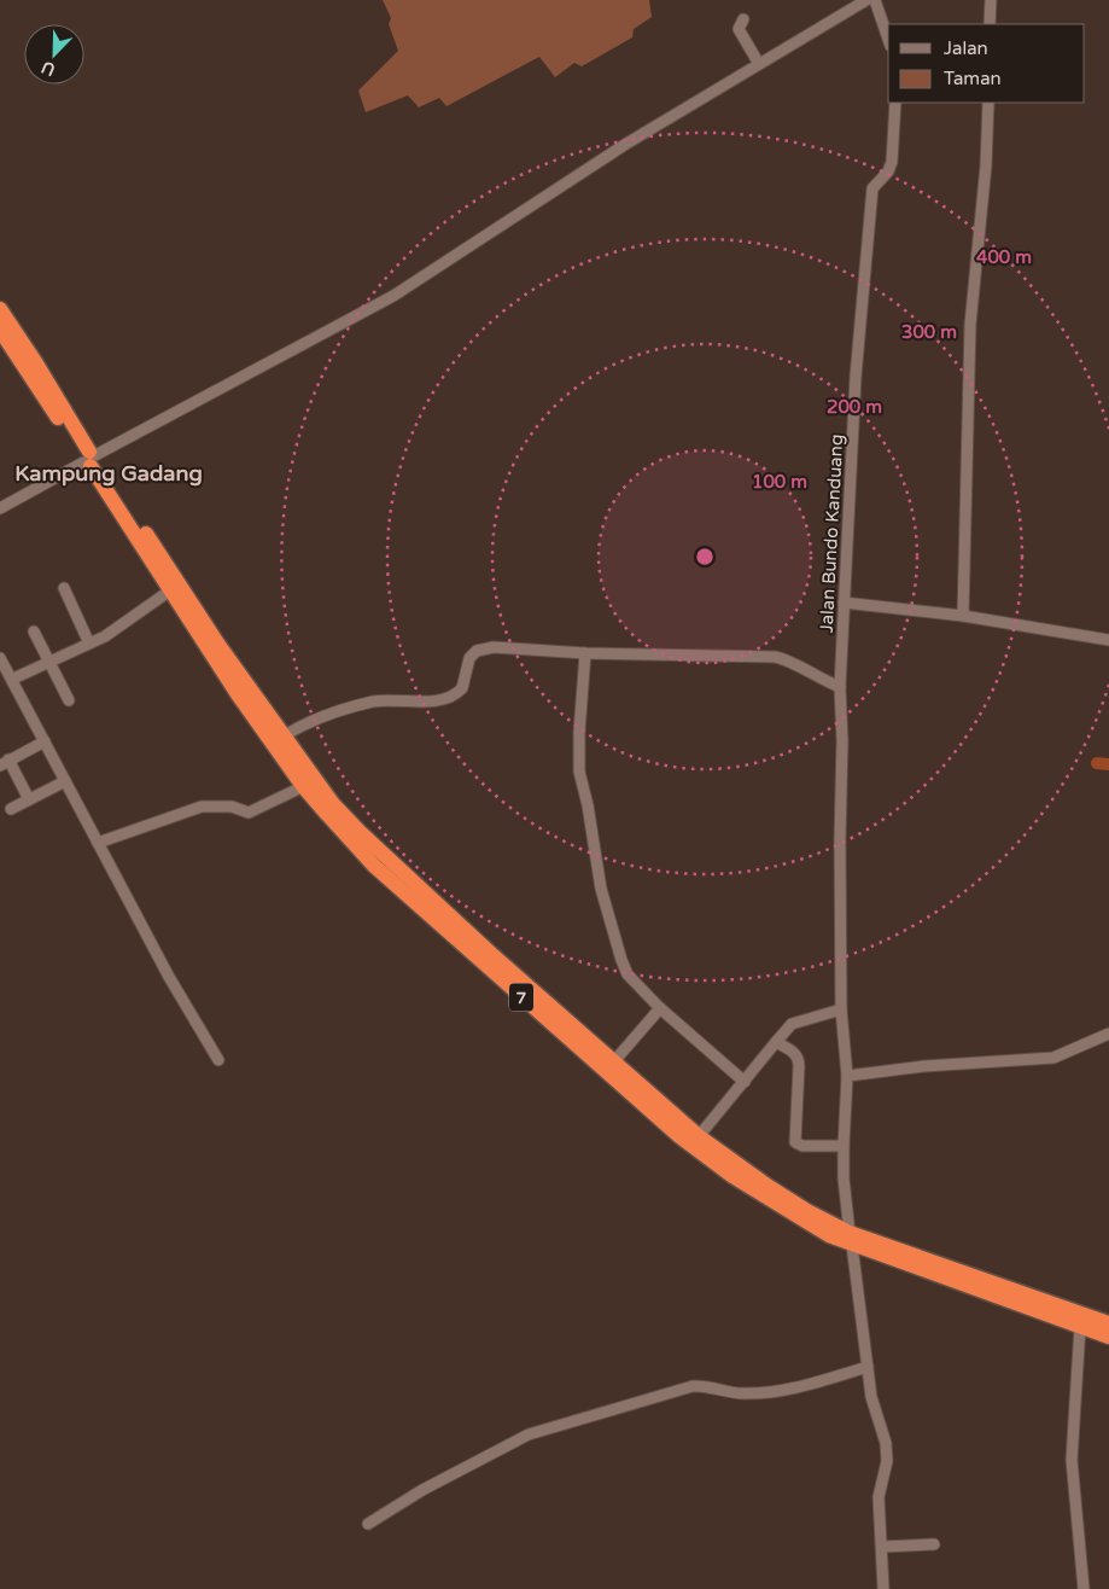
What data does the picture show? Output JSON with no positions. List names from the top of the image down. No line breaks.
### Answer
{"streets":{"highway":["7"],"street":["Jalan Bundo Kanduang"]},"crossings":[["Jalan Bundo Kanduang","7"]],"districts":["Kampung Gadang"],"legend":["Jalan","Taman"],"north":"bottom left","rings":["400 m","300 m","200 m","100 m"]}
